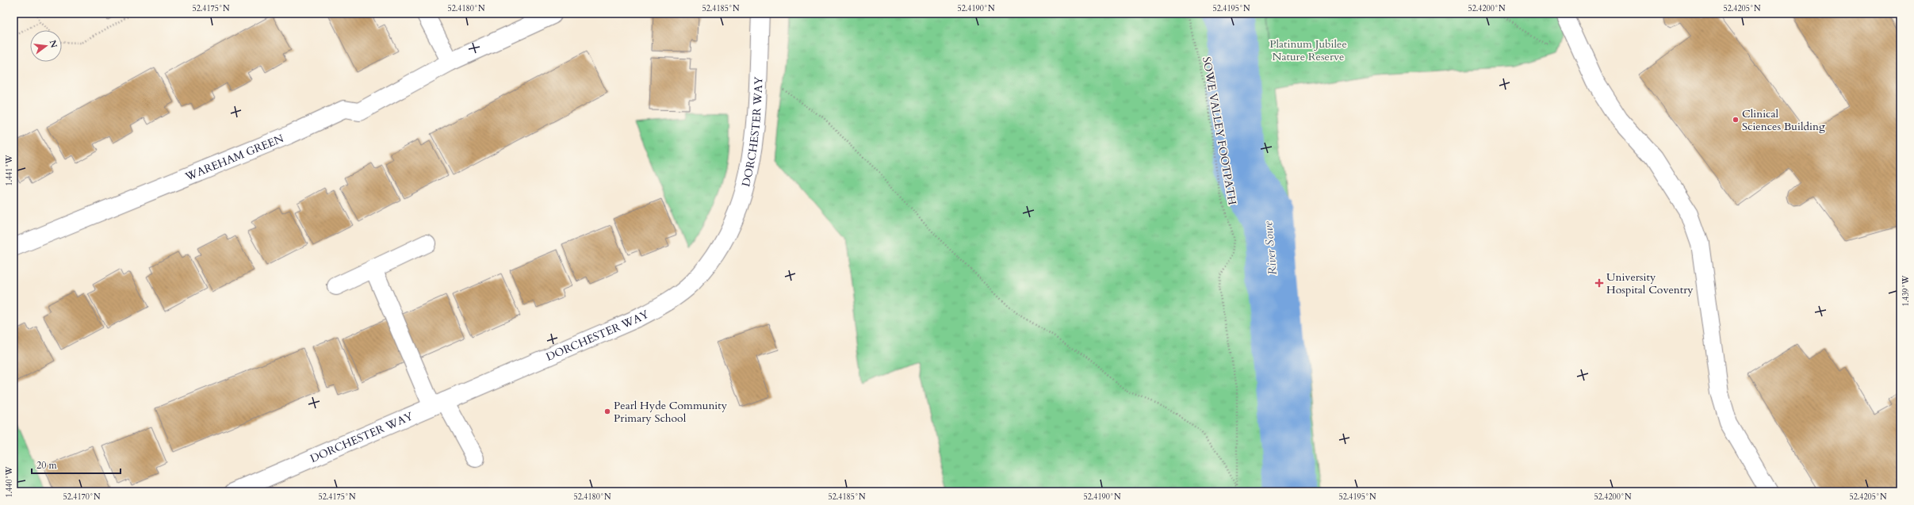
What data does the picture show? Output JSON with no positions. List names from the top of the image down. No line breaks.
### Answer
{"streets":{"street":["DORCHESTER WAY","WAREHAM GREEN"],"path":["SOWE VALLEY FOOTPATH"]},"water":["River Sowe"],"parks":["Platinum Jubilee Nature Reserve"],"places":{"other":["Clinical Sciences Building","Pearl Hyde Community Primary School"],"health":["University Hospital Coventry"]},"scale_bar":"20 m","north":"right","coordinates":["52.4175°N","52.4180°N","52.4185°N","52.4190°N","52.4195°N","52.4200°N","52.4205°N","1.441°W","1.439°W","1.440°W","52.4170°N"]}
